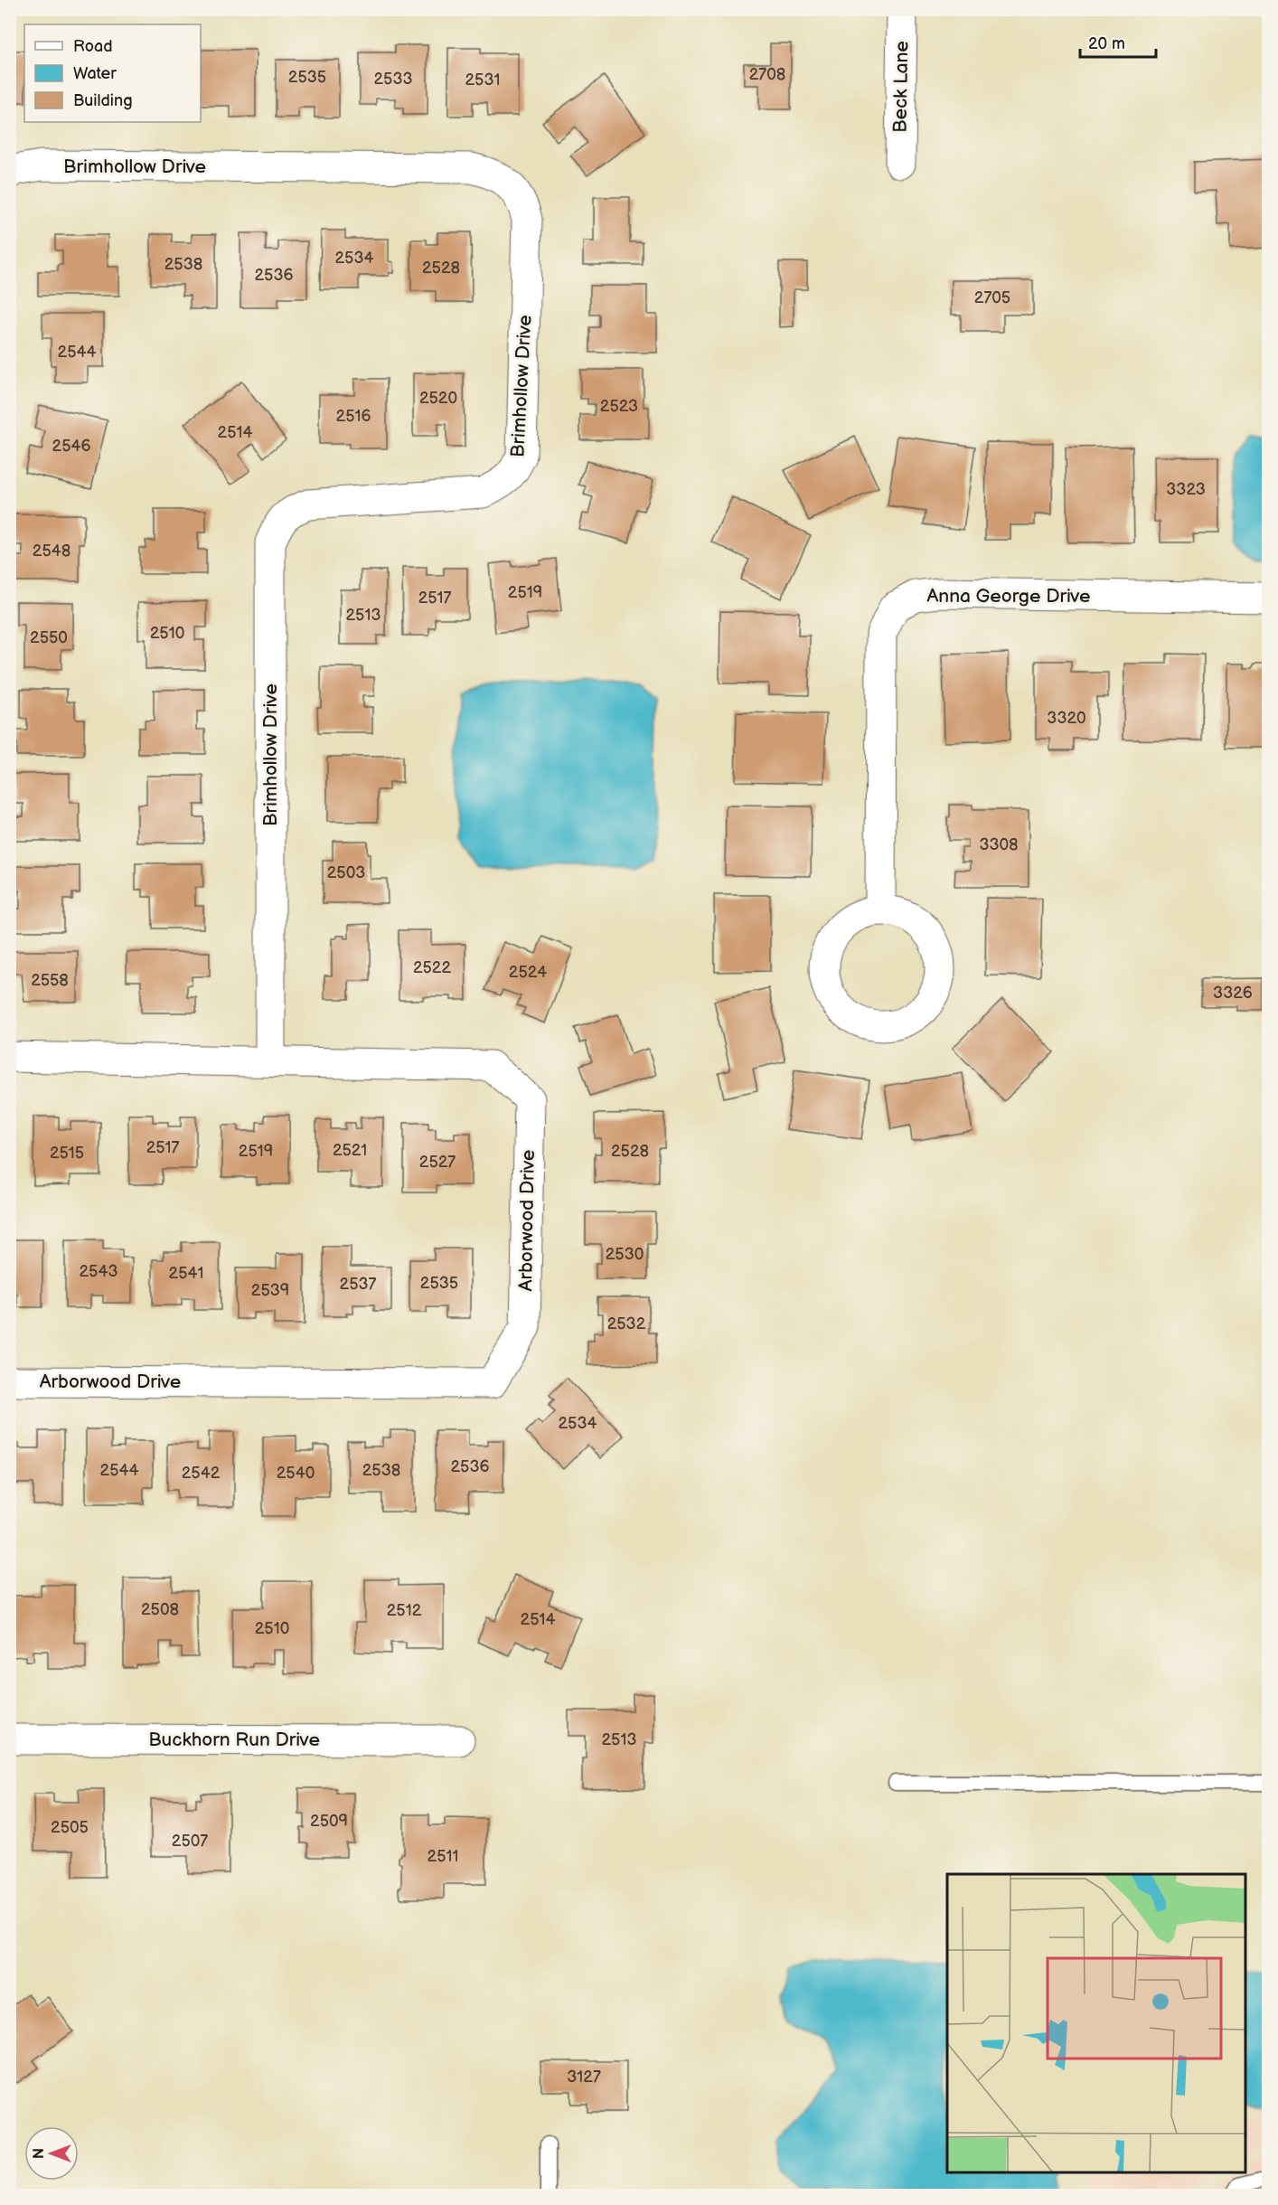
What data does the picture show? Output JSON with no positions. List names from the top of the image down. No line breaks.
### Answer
{"streets":{"street":["Beck Lane","Brimhollow Drive","Anna George Drive","Arborwood Drive","Buckhorn Run Drive"]},"crossings":[["Brimhollow Drive","Arborwood Drive"]],"house_numbers":["2708","2535","2533","2531","2534","2538","2528","2536","2705","2544","2520","2523","2516","2514","2546","3323","2548","2519","2517","2513","2510","2550","3320","3308","2503","2522","2524","2558","3326","2517","2521","2519","2528","2515","2527","2530","2543","2541","2535","2537","2539","2532","2534","2536","2544","2538","2542","2540","2508","2512","2514","2510","2513","2509","2505","2507","2511","3127"],"legend":["Road","Water","Building"],"scale_bar":"20 m","north":"left"}
